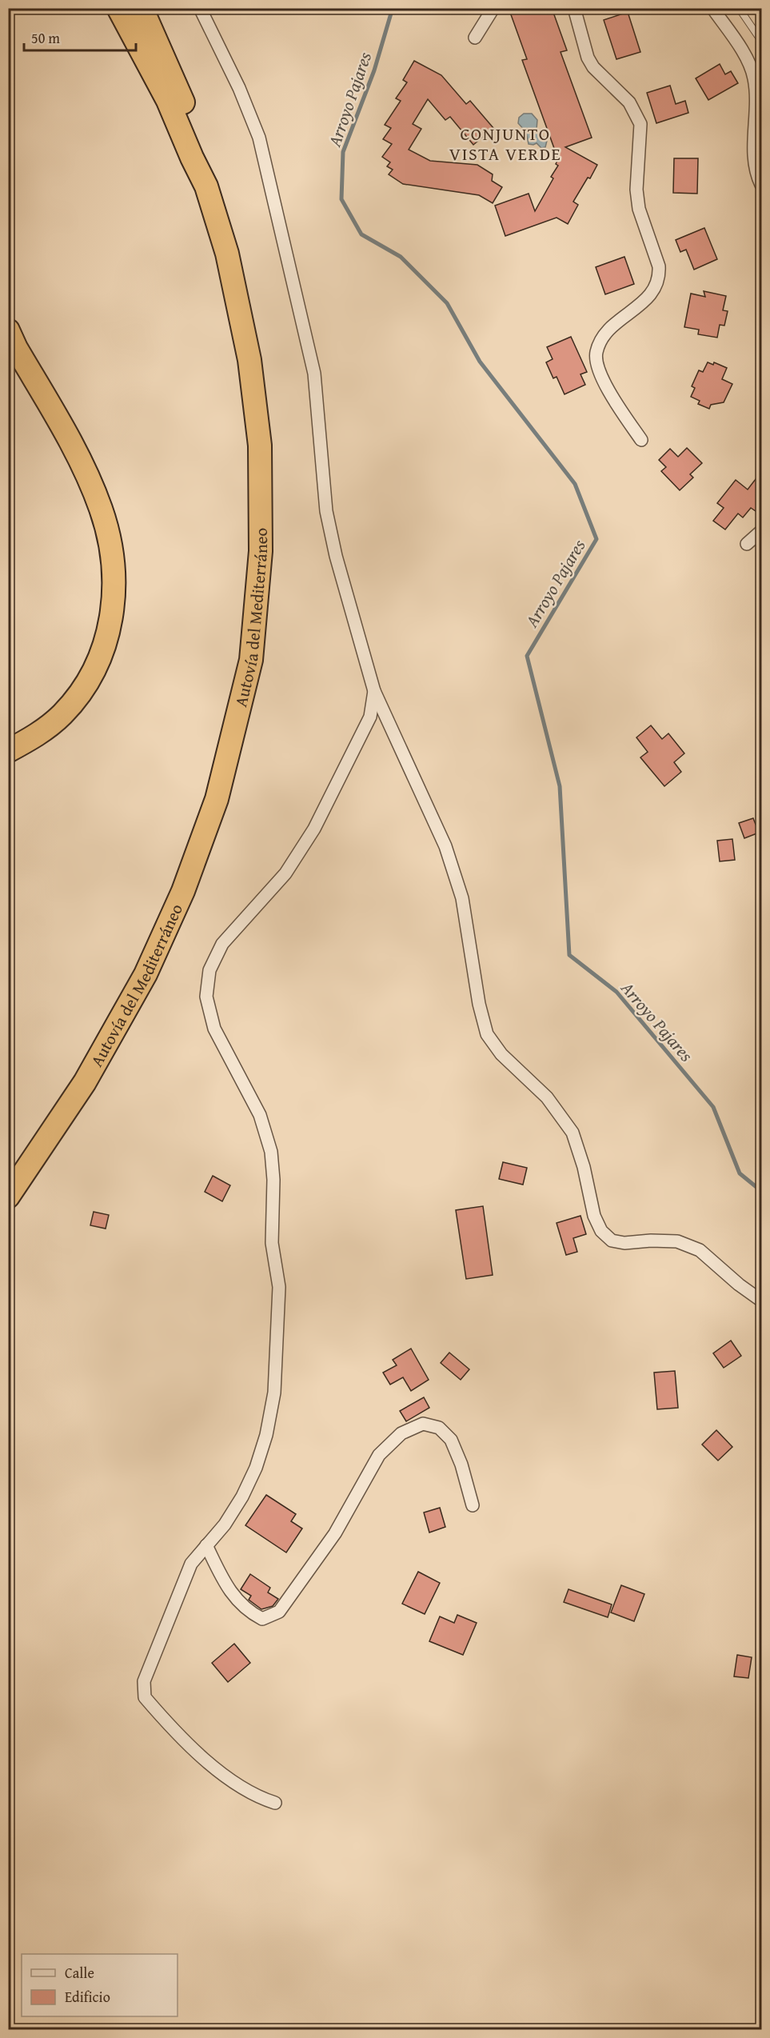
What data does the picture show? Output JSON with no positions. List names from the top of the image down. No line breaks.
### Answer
{"streets":{"highway":["Autovía del Mediterráneo"]},"districts":["CONJUNTO VISTA VERDE"],"water":["Arroyo Pajares"],"legend":["Calle","Edificio"],"scale_bar":"50 m"}
